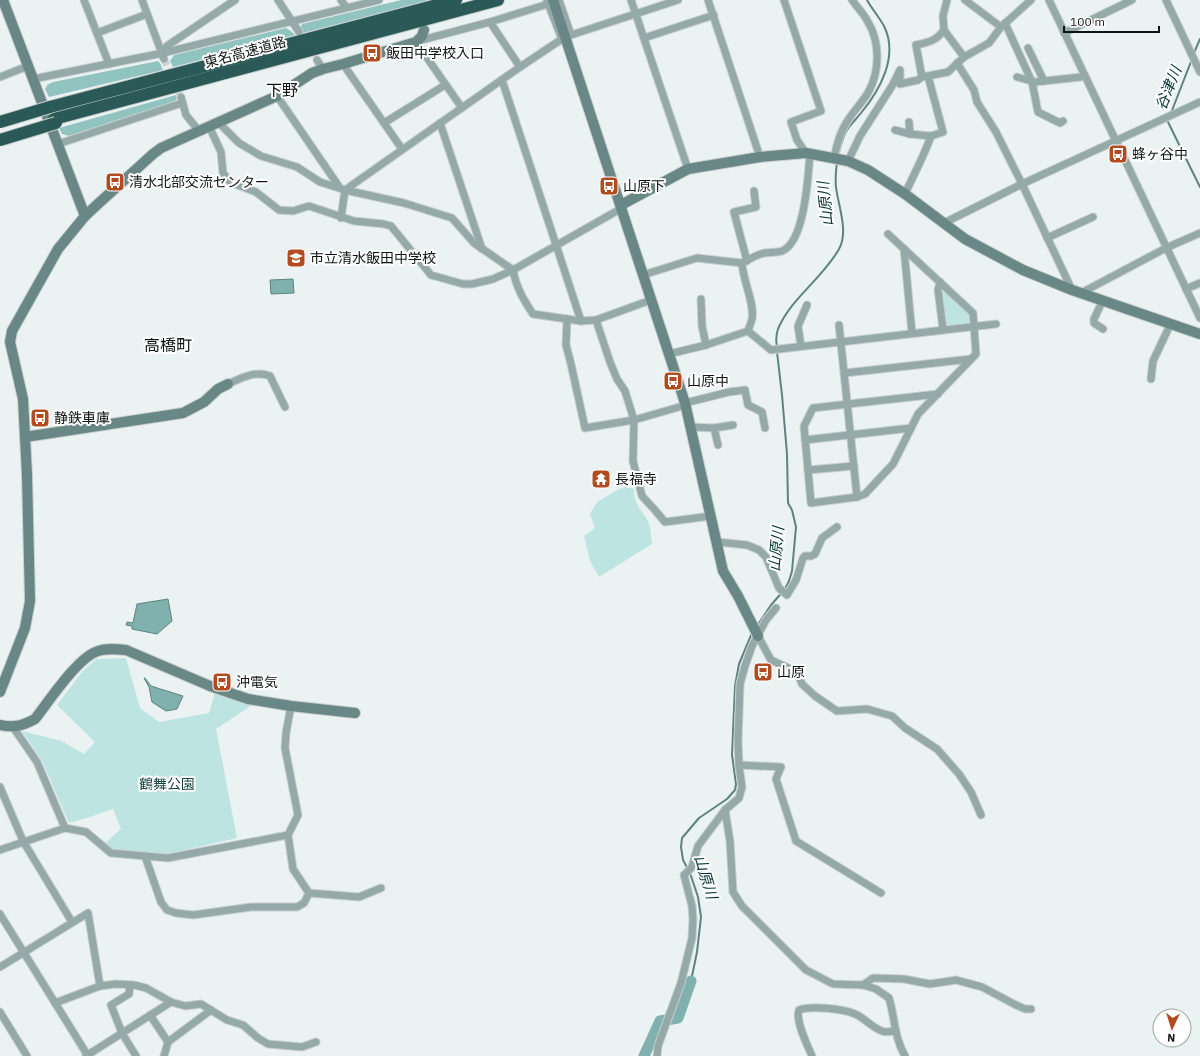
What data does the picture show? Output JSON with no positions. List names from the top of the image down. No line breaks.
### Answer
{"streets":{"highway":["東名高速道路"]},"districts":["下野","高橋町"],"water":["谷津川","山原川"],"parks":["鶴舞公園"],"places":{"bus stop":["飯田中学校入口","蜂ヶ谷中","清水北部交流センター","山原下","山原中","静鉄車庫","山原","沖電気"],"school or university":["市立清水飯田中学校"],"temple":["長福寺"]},"scale_bar":"100 m","north":"bottom"}
